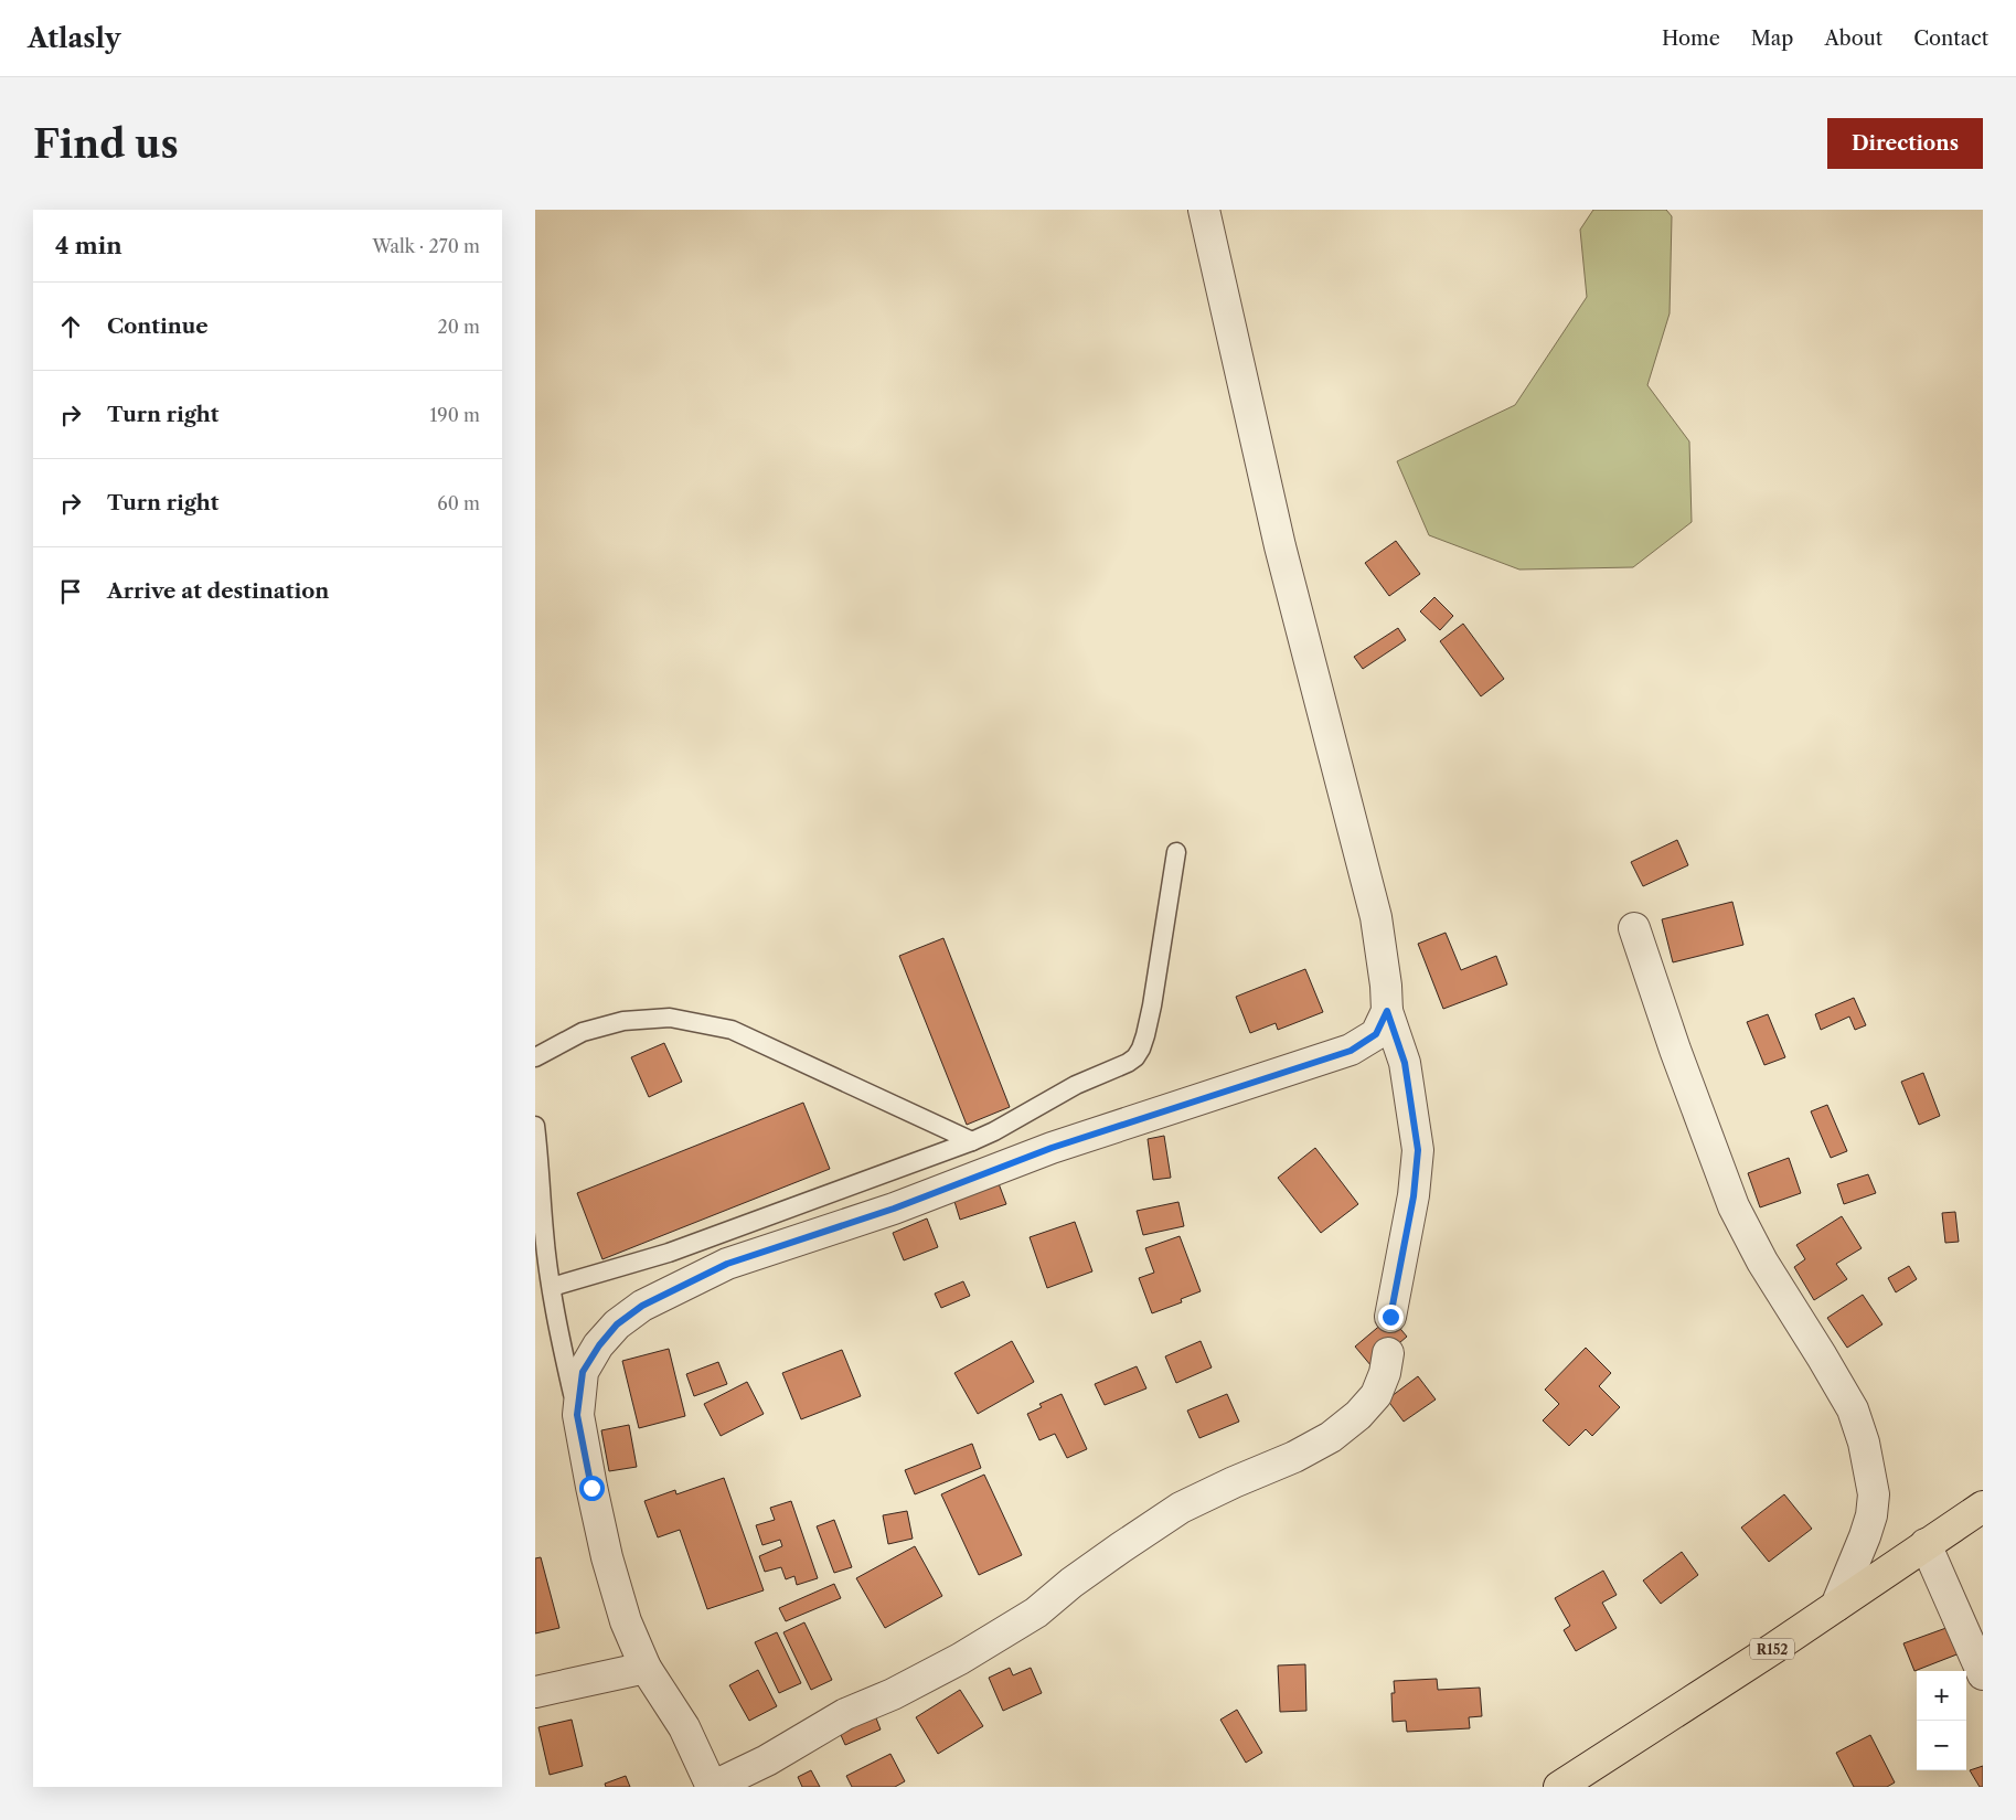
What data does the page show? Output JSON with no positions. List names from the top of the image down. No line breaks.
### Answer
{"streets":{"main road":["R152"]},"page":{"header":"Atlasly","nav":["Home","Map","About","Contact"],"buttons":"Directions","title":"Find us","heading":["4 min","Walk · 270 m"],"list":[["Continue","20 m"],["Turn right","190 m"],["Turn right","60 m"],"Arrive at destination"],"map_buttons":["+","−"]}}
